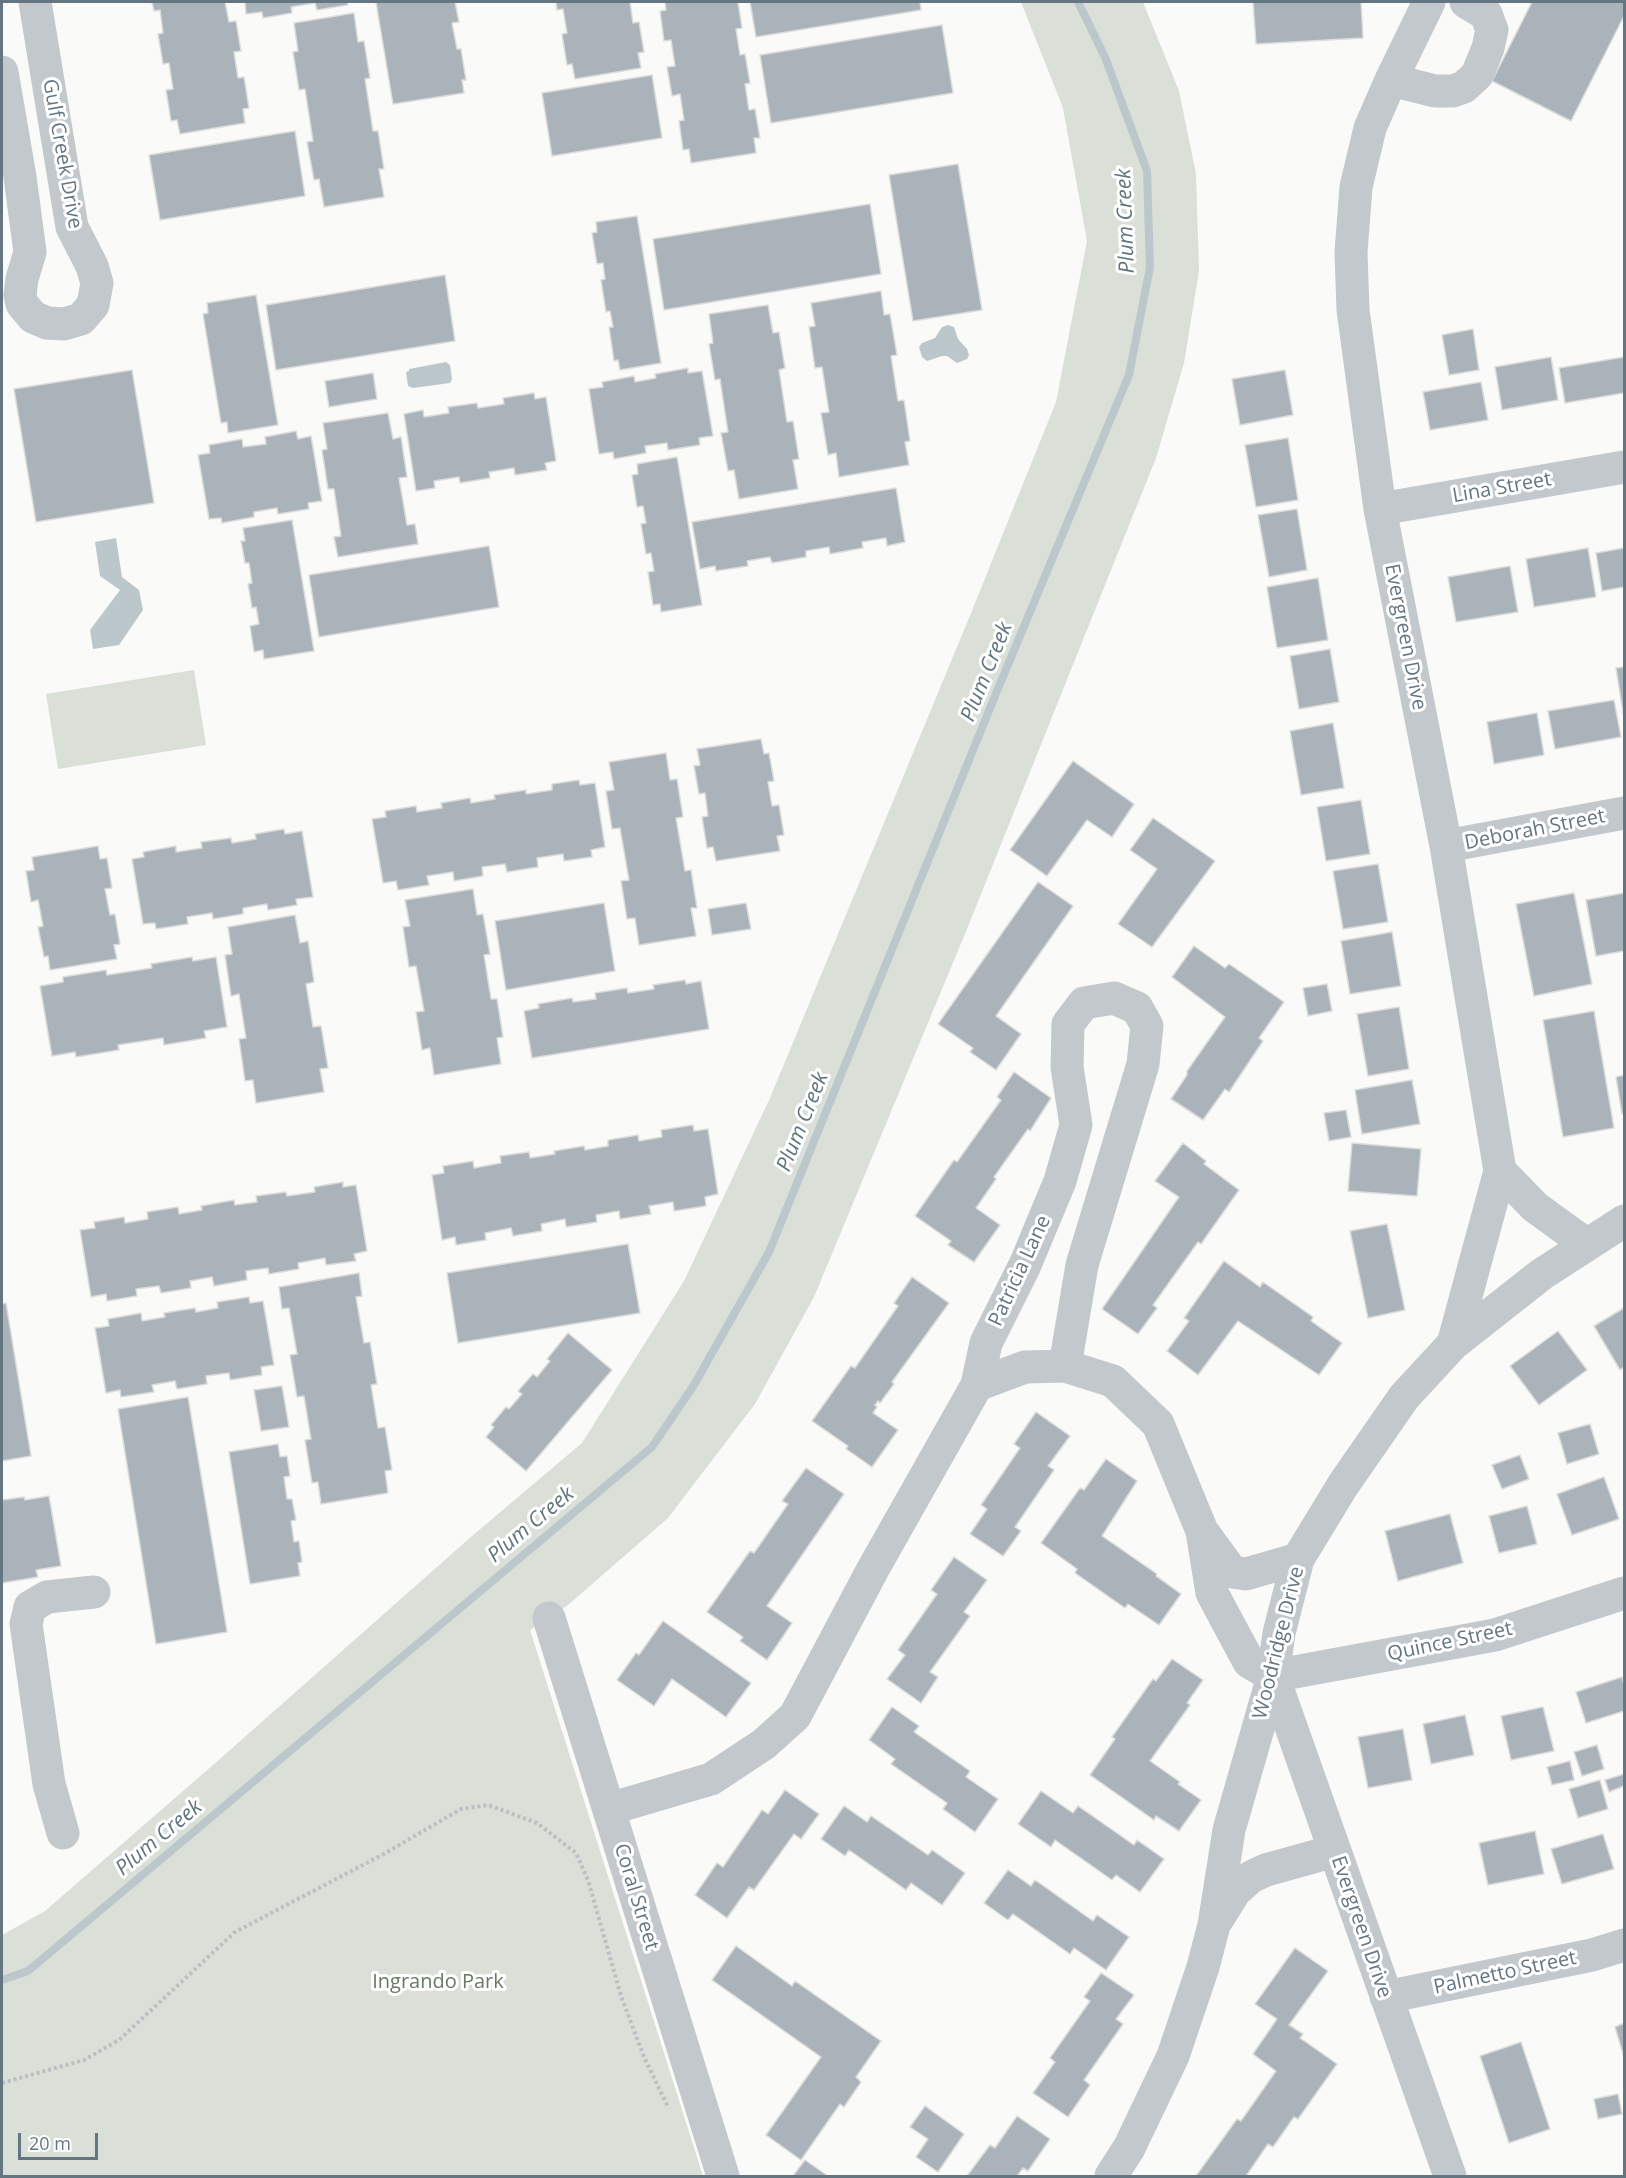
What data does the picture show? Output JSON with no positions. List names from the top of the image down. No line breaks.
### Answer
{"streets":{"street":["Gulf Creek Drive","Lina Street","Evergreen Drive","Deborah Street","Patricia Lane","Quince Street","Woodridge Drive","Coral Street","Palmetto Street"]},"crossings":[["Lina Street","Evergreen Drive"],["Evergreen Drive","Deborah Street"],["Evergreen Drive","Quince Street"],["Evergreen Drive","Woodridge Drive"],["Evergreen Drive","Palmetto Street"],["Patricia Lane","Coral Street"],["Quince Street","Woodridge Drive"]],"water":["Plum Creek"],"parks":["Ingrando Park"],"scale_bar":"20 m"}
